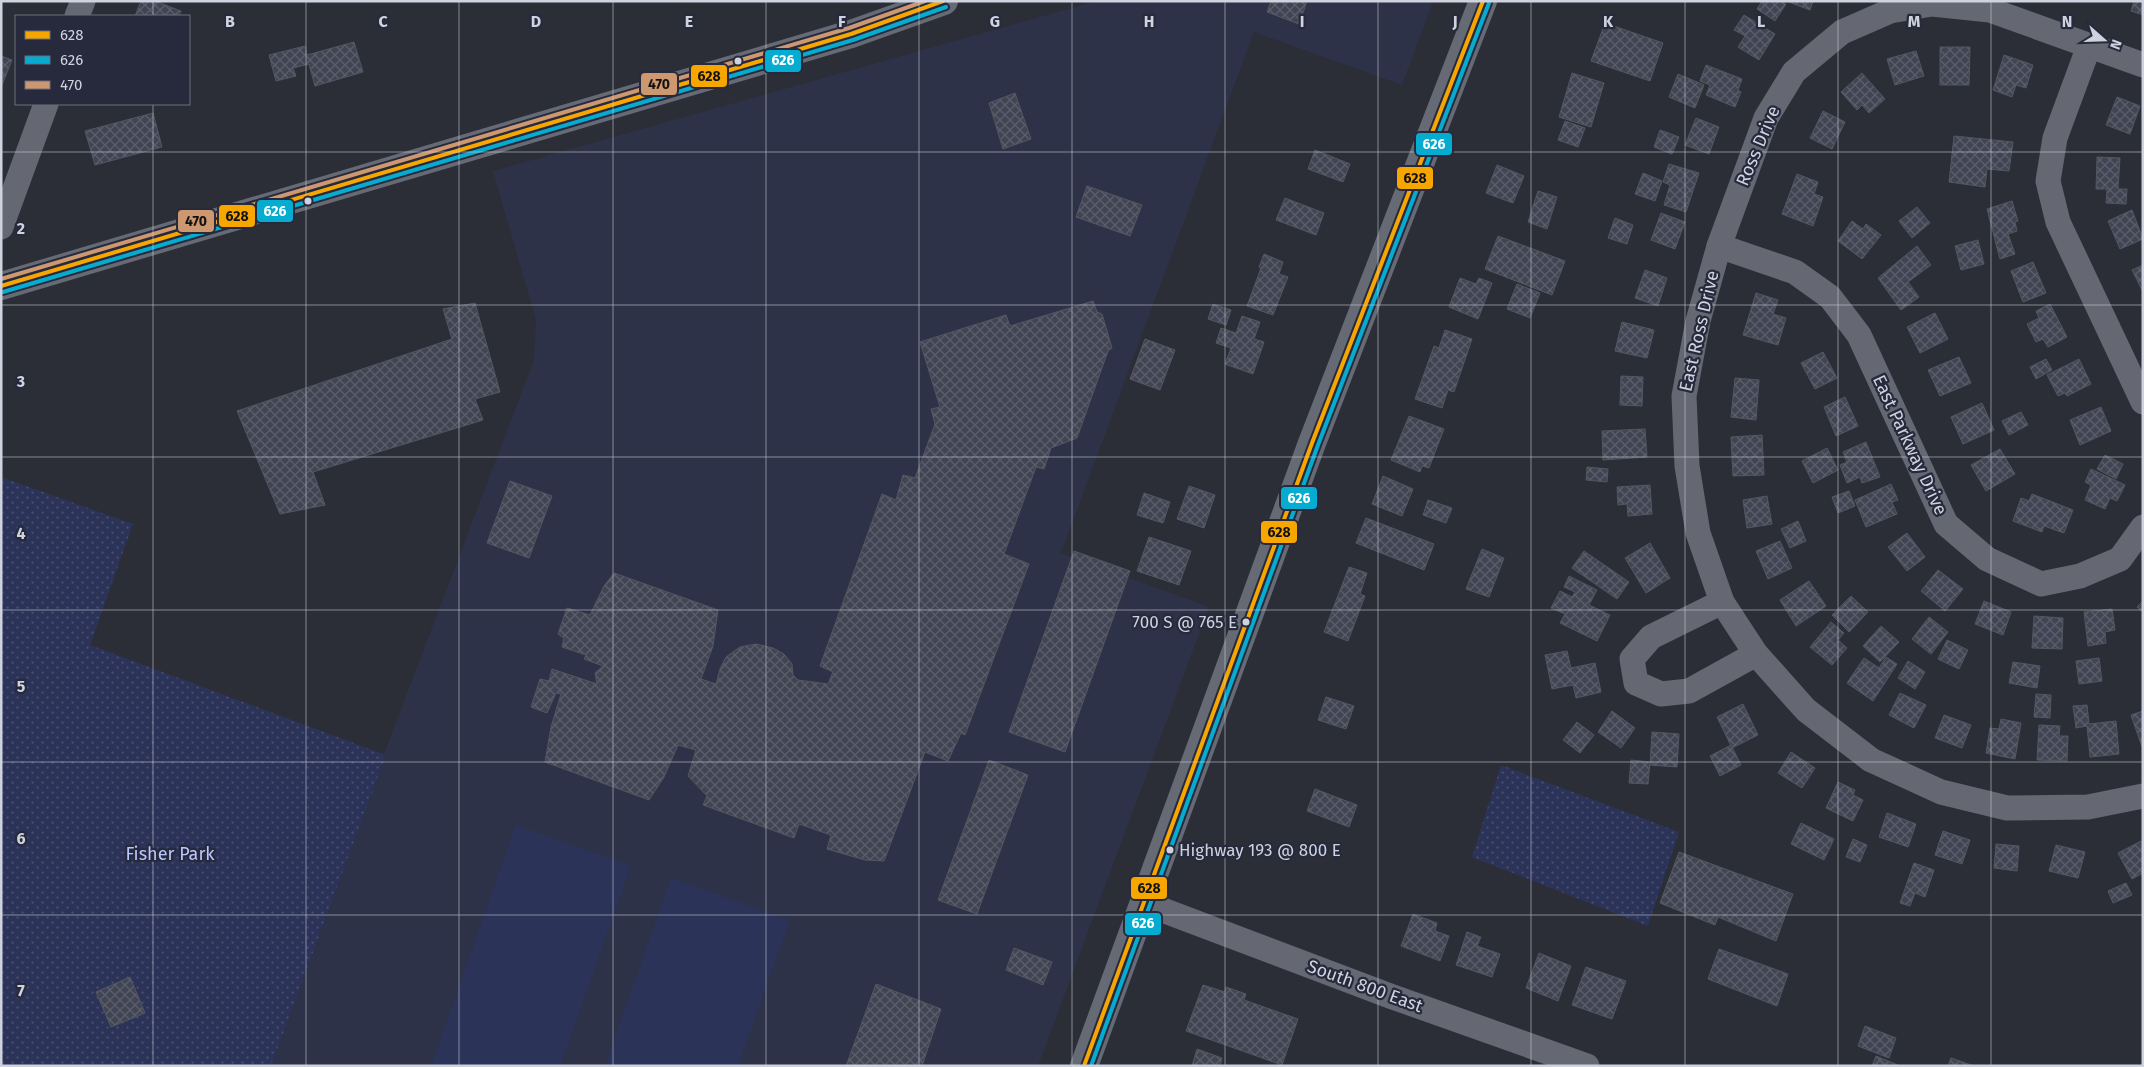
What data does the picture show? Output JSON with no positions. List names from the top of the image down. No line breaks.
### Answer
{"streets":{"street":["Ross Drive","East Ross Drive","East Parkway Drive","South 800 East"]},"crossings":[["Ross Drive","East Ross Drive"],["Ross Drive","East Parkway Drive"],["East Ross Drive","East Parkway Drive"]],"parks":["Fisher Park"],"places":["700 S @ 765 E","Highway 193 @ 800 E"],"lines":["transit line 628","transit line 470","transit line 626"],"legend":["628","626","470"],"north":"right","grid":{"columns":["B","C","D","E","F","G","H","I","J","K","L","M","N"],"rows":["2","3","4","5","6","7"]}}
